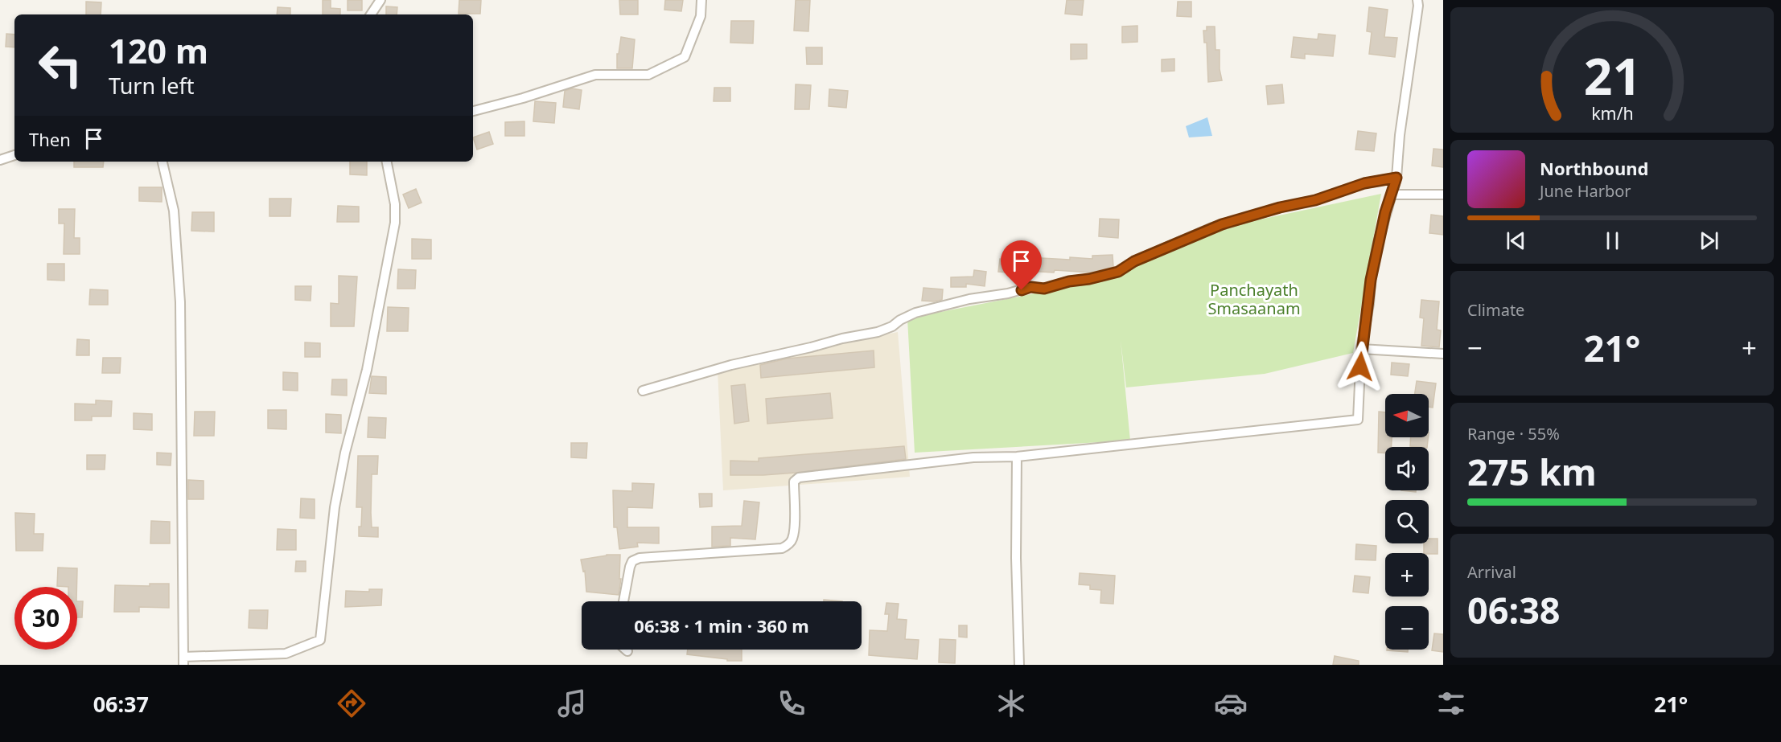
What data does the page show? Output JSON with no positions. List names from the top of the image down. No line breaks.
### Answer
{"parks":["Panchayath Smasaanam"],"north":"left","page":{"turn":["120 m","Turn left"],"then":"Then","song":["Northbound","June Harbor"],"tile":["Climate",["Range · 55%","275 km"],["Arrival","06:38"]],"heat":["−","21°","+"],"map_buttons":["+","−"],"limit":"30","trip":"06:38 · 1 min · 360 m","tabs":["06:37","21°"],"gauge":["21","km/h"]}}
